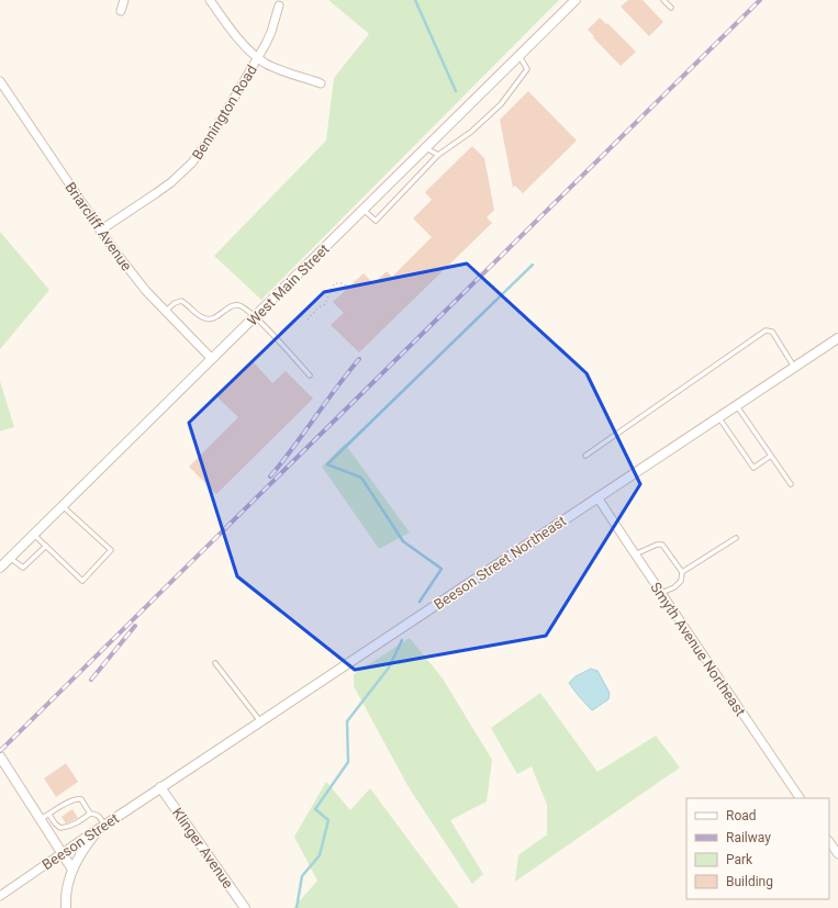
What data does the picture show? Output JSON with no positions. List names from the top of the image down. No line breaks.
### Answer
{"streets":{"street":["Bennington Road","Briarcliff Avenue","West Main Street","Beeson Street Northeast","Smyth Avenue Northeast","Beeson Street","Klinger Avenue"]},"crossings":[["Bennington Road","Briarcliff Avenue"],["Briarcliff Avenue","West Main Street"],["Beeson Street Northeast","Smyth Avenue Northeast"],["Beeson Street Northeast","Beeson Street"],["Beeson Street Northeast","Klinger Avenue"],["Beeson Street","Klinger Avenue"]],"legend":["Road","Railway","Park","Building"]}
